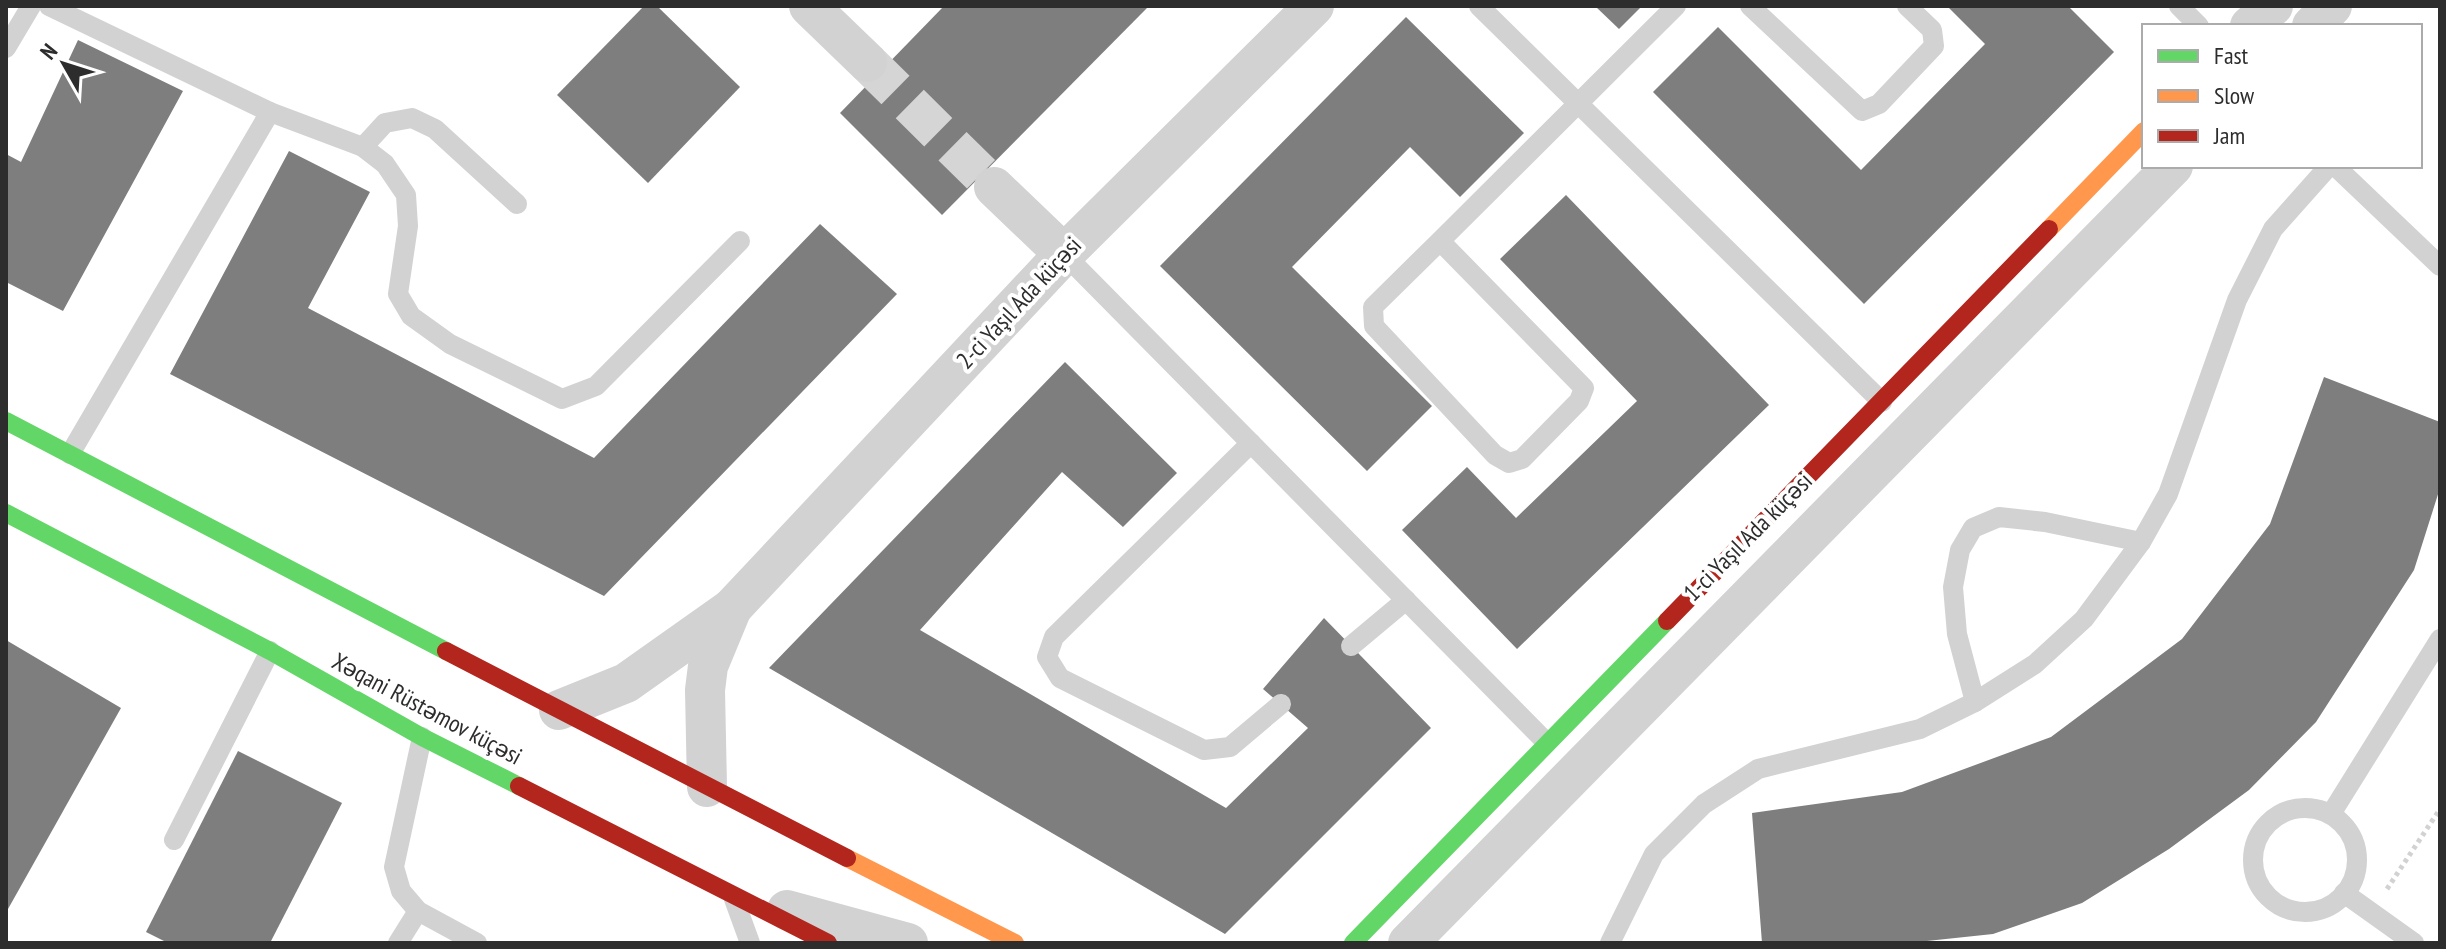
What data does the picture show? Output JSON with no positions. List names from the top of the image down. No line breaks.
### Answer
{"streets":{"main road":["1-ci Yaşıl Ada küçəsi","Xəqani Rüstəmov küçəsi"],"street":["2-ci Yaşıl Ada küçəsi"]},"legend":["Fast","Slow","Jam"],"north":"top left"}
